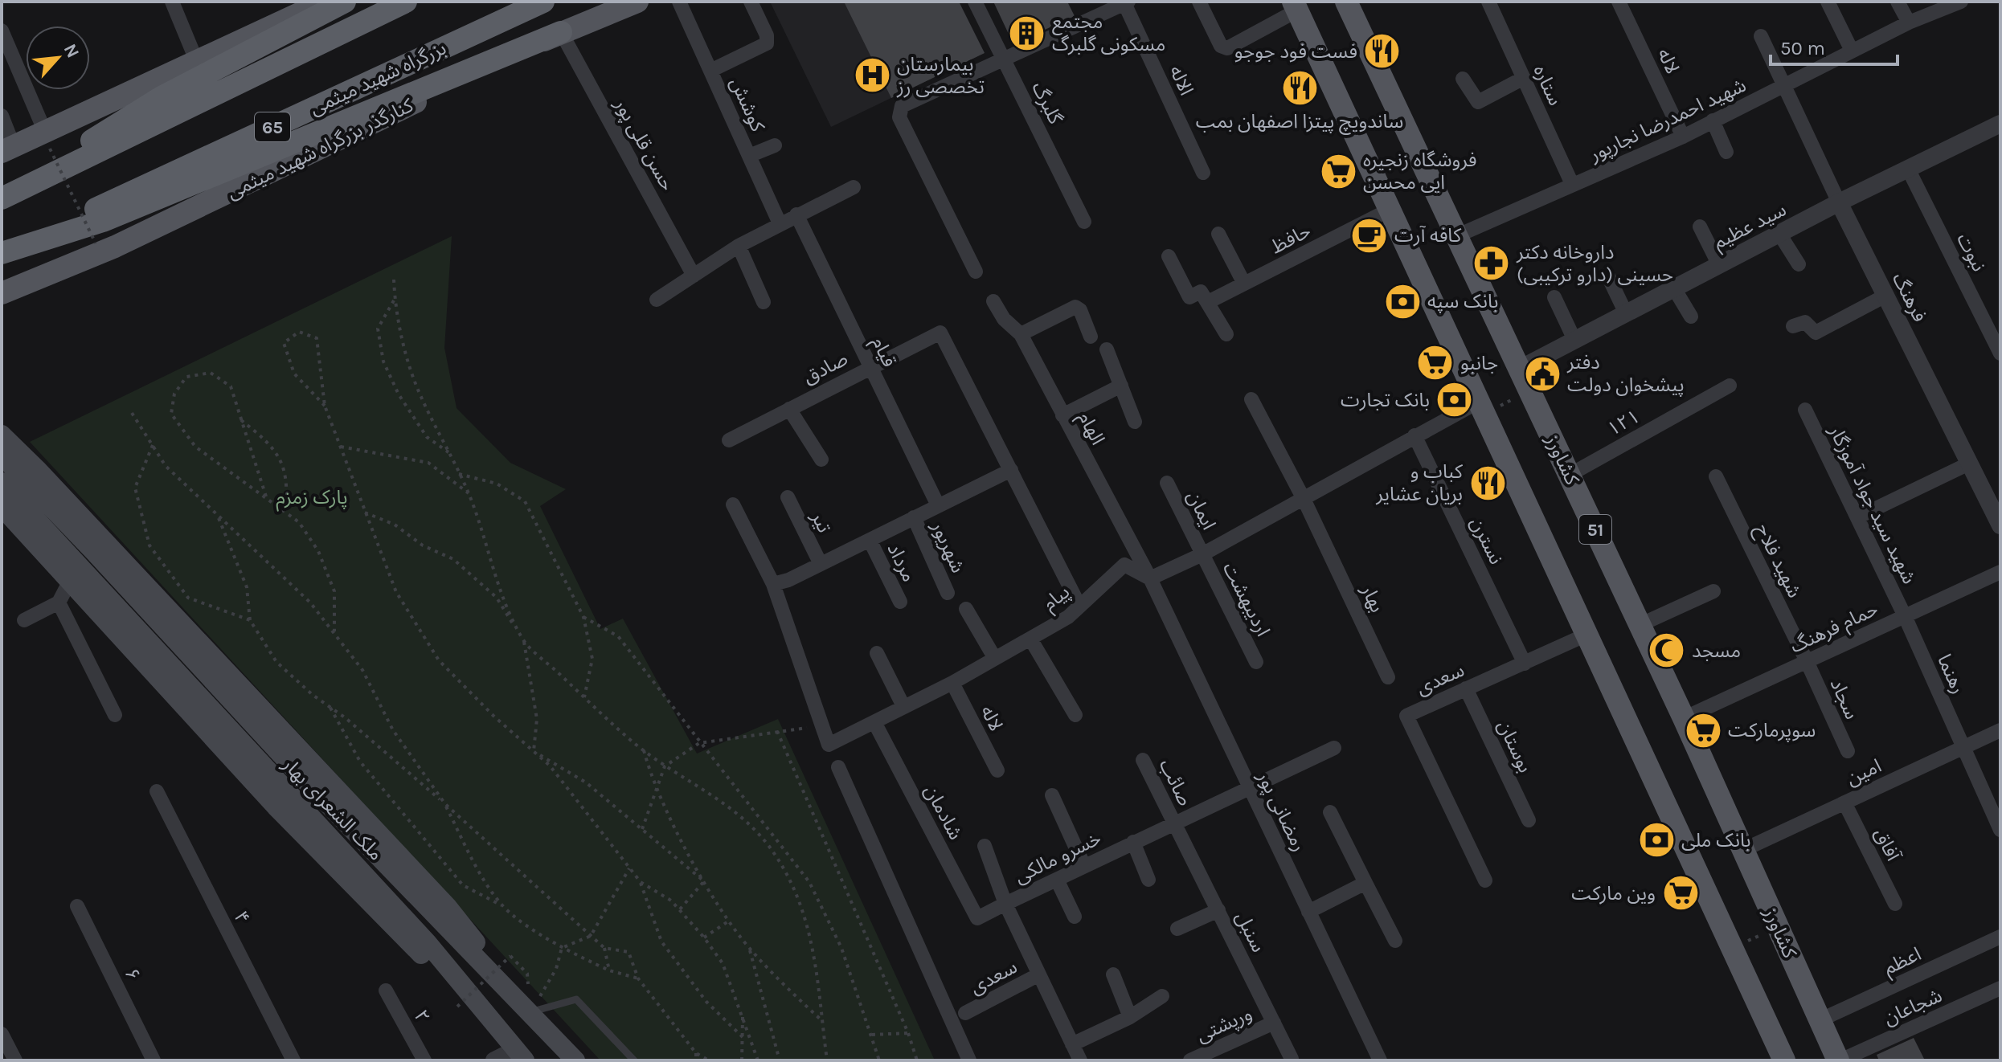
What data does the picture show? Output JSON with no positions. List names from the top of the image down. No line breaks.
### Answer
{"streets":{"highway":["بزرگراه شهید میثمی","65"],"main road":["کنارگذر بزرگراه شهید میثمی","کشاورز","51","ملک الشعرای بهار"],"street":["لاله","الاله","ستاره","گلبرگ","کوشش","شهید احمدرضا نجارپور","حسن قلی پور","سید عظیم","حافظ","نبوت","فرهنگ","قیام","صادق","۱۲۱","الهام","شهید سید جواد آموزگار","ایمان","تیر","نسترن","شهریور","شهید فلاح","مرداد","پیام","بهار","اردیبهشت","حمام فرهنگ","رهنما","سعدی","سجاد","بوستان","امین","صائب","رمضانی پور","شادمان","آفاق","خسرو مالکی","۴","سنبل","اعظم","۶","شجاعان","۲","ورپشتی"]},"crossings":[["لاله","شهید احمدرضا نجارپور"],["لاله","پیام"],["ستاره","شهید احمدرضا نجارپور"],["شهید احمدرضا نجارپور","فرهنگ"],["شهید احمدرضا نجارپور","کشاورز"],["حسن قلی پور","کنارگذر بزرگراه شهید میثمی"],["سید عظیم","نبوت"],["سید عظیم","فرهنگ"],["سید عظیم","کشاورز"],["قیام","صادق"],["۱۲۱","کشاورز"],["الهام","پیام"],["الهام","رمضانی پور"],["کشاورز","حمام فرهنگ"],["کشاورز","امین"],["کشاورز","اعظم"],["کشاورز","شجاعان"],["شهید سید جواد آموزگار","حمام فرهنگ"],["شهید سید جواد آموزگار","رهنما"],["ایمان","اردیبهشت"],["نسترن","سعدی"],["شهید فلاح","حمام فرهنگ"],["شهید فلاح","سجاد"],["پیام","رمضانی پور"],["پیام","شادمان"],["حمام فرهنگ","رهنما"],["حمام فرهنگ","سجاد"],["رهنما","امین"],["سعدی","بوستان"],["سعدی","خسرو مالکی"],["امین","آفاق"],["صائب","خسرو مالکی"],["صائب","سنبل"],["رمضانی پور","خسرو مالکی"],["شادمان","خسرو مالکی"],["خسرو مالکی","سنبل"],["سنبل","ورپشتی"]],"parks":["پارک زمزم"],"places":{"building":["مجتمع مسکونی گلبرگ"],"restaurant":["فست فود جوجو","ساندویچ پیتزا اصفهان بمب","کباب و بریان عشایر"],"hospital":["بیمارستان تخصصی رز"],"supermarket":["فروشگاه زنجیره ایی محسن","جانبو","سوپرمارکت","وین مارکت"],"cafe":["کافه آرت"],"pharmacy":["داروخانه دکتر حسینی (دارو ترکیبی)"],"bank":["بانک سپه","بانک تجارت","بانک ملی"],"public building":["دفتر پیشخوان دولت"],"mosque":["مسجد"]},"scale_bar":"50 m","north":"top right"}
